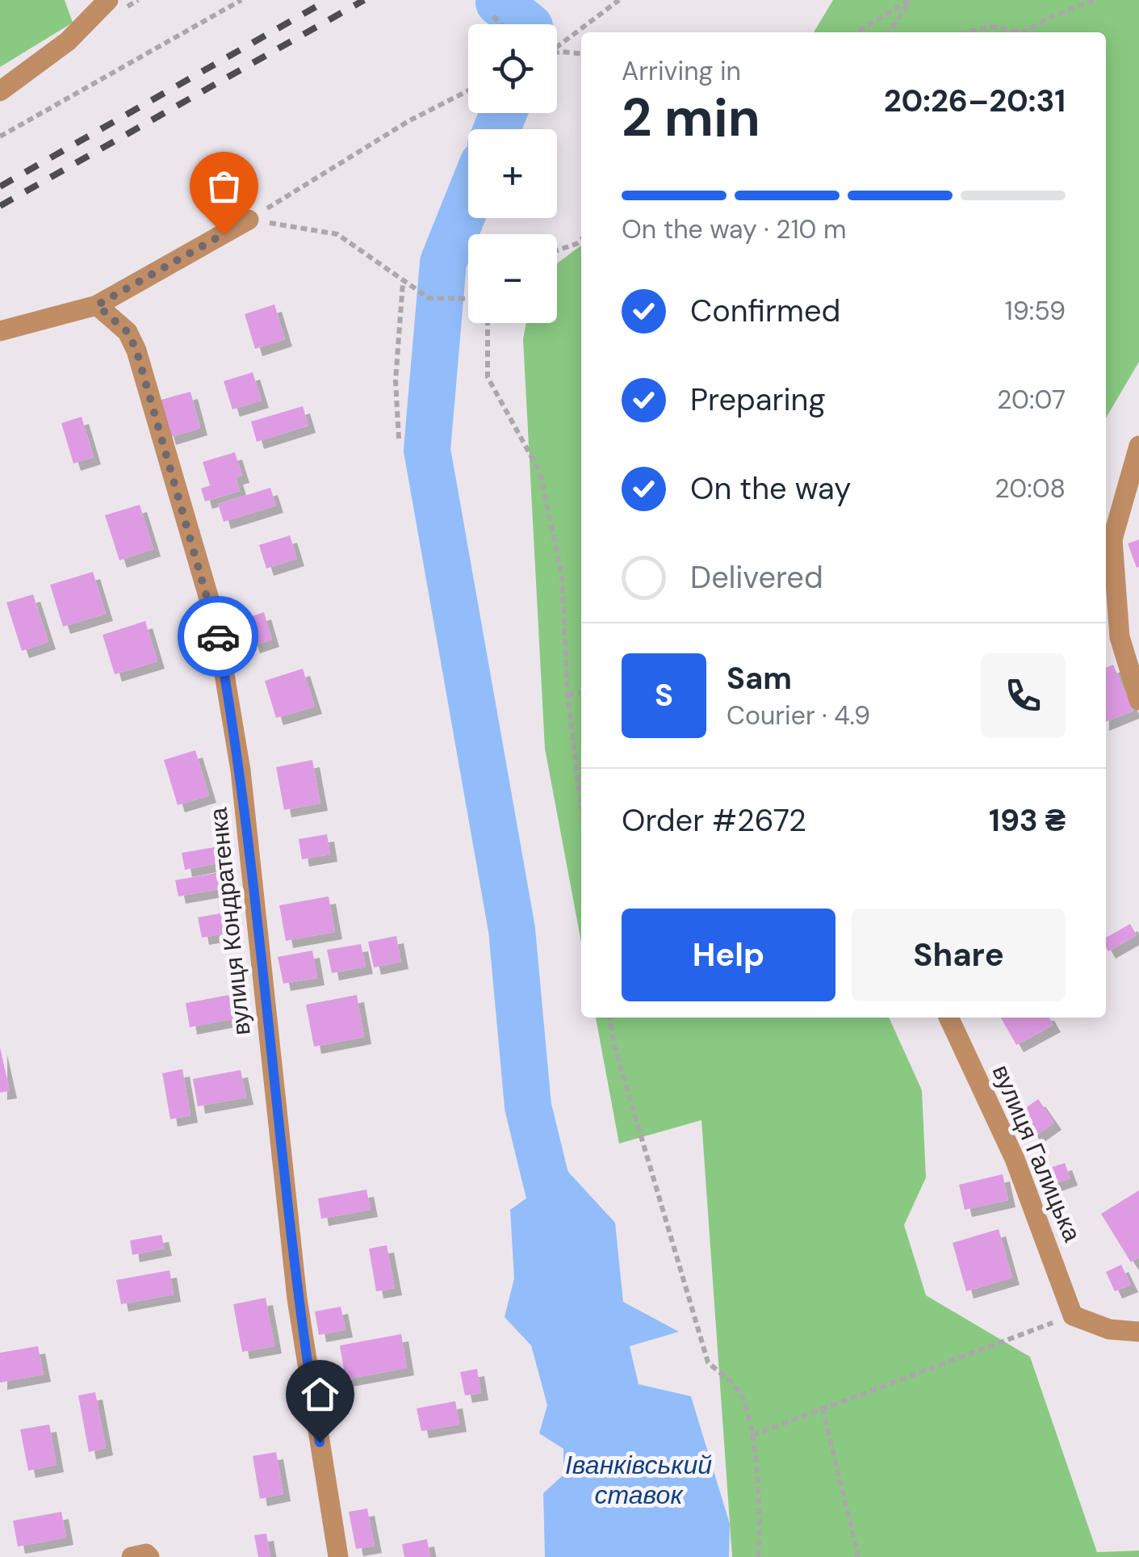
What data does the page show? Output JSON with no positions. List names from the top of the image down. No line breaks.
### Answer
{"streets":{"street":["вулиця Кондратенка","вулиця Галицька"]},"water":["Іванківський ставок"],"page":{"map_buttons":["+","−"],"heading":["2 min","Arriving in","20:26–20:31"],"panel":["Sam","Courier · 4.9","Order #2672","193 ₴"],"bar":"On the way · 210 m","list":[["Confirmed","19:59"],["Preparing","20:07"],["On the way","20:08"],"Delivered"],"round":"S","buttons":["Help","Share"]}}
